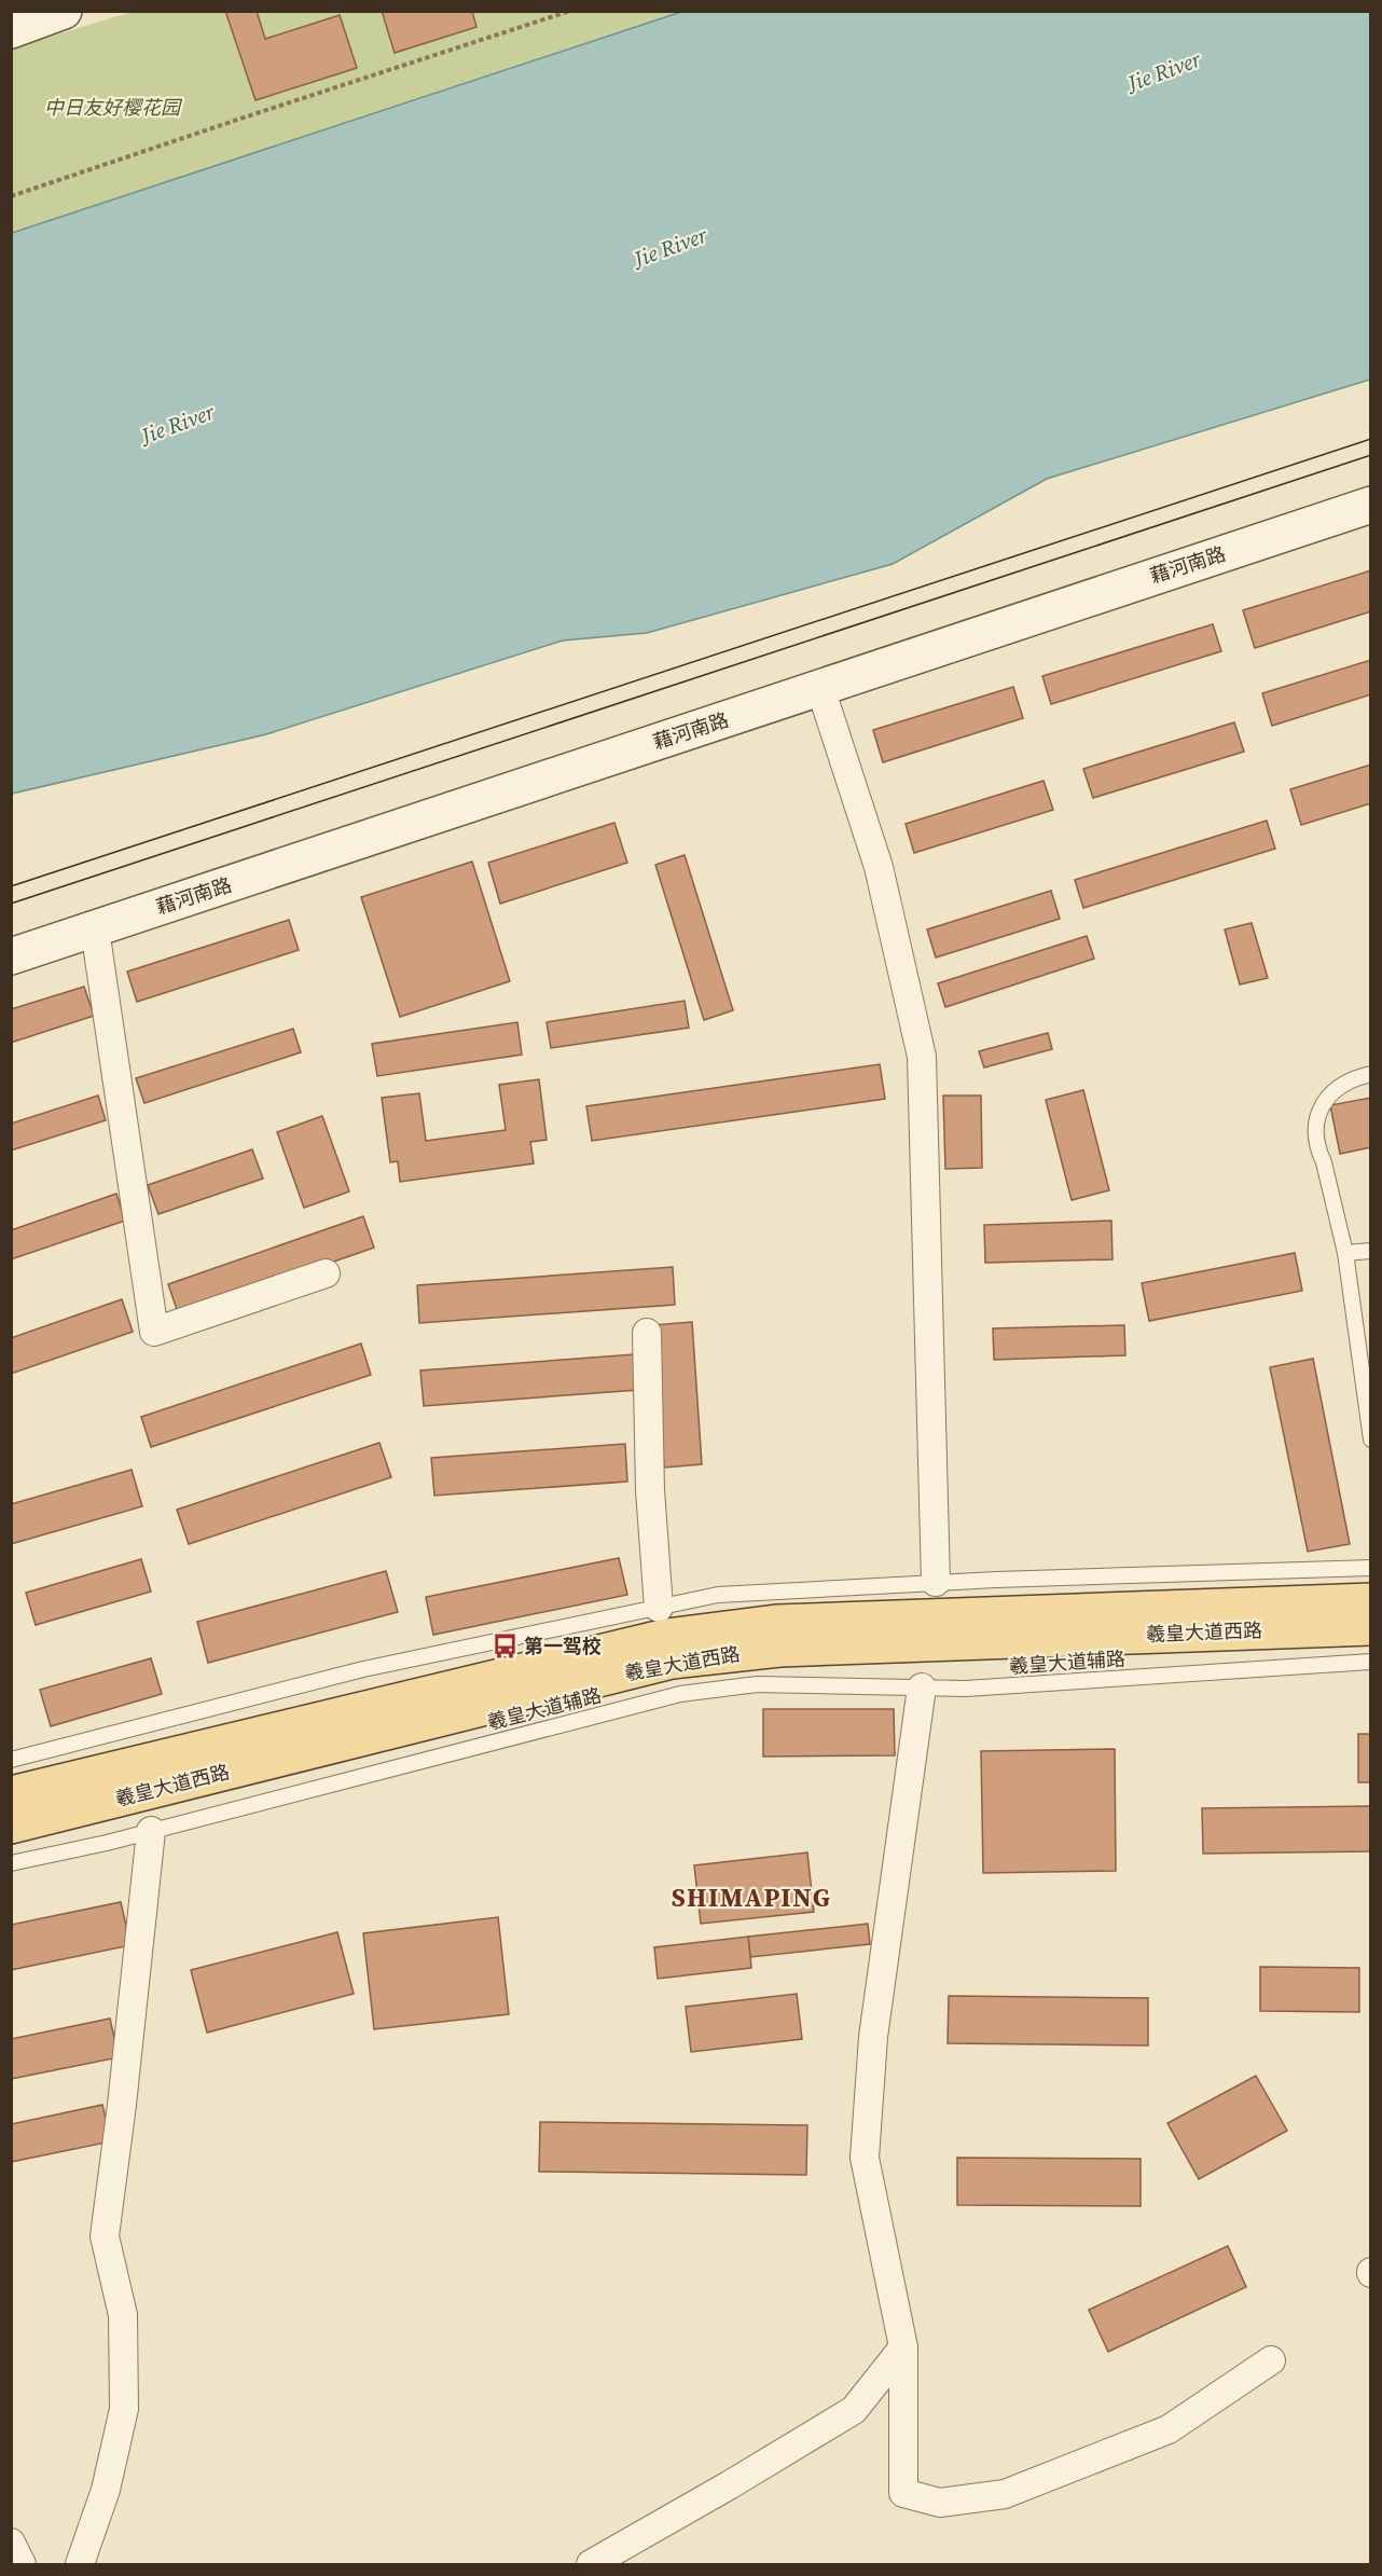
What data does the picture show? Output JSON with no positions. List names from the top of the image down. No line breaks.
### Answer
{"streets":{"main road":["藉河南路","羲皇大道西路"],"lane":["羲皇大道辅路"]},"districts":["SHIMAPING"],"water":["Jie River"],"parks":["中日友好樱花园"],"places":{"bus stop":["第一驾校"]}}
